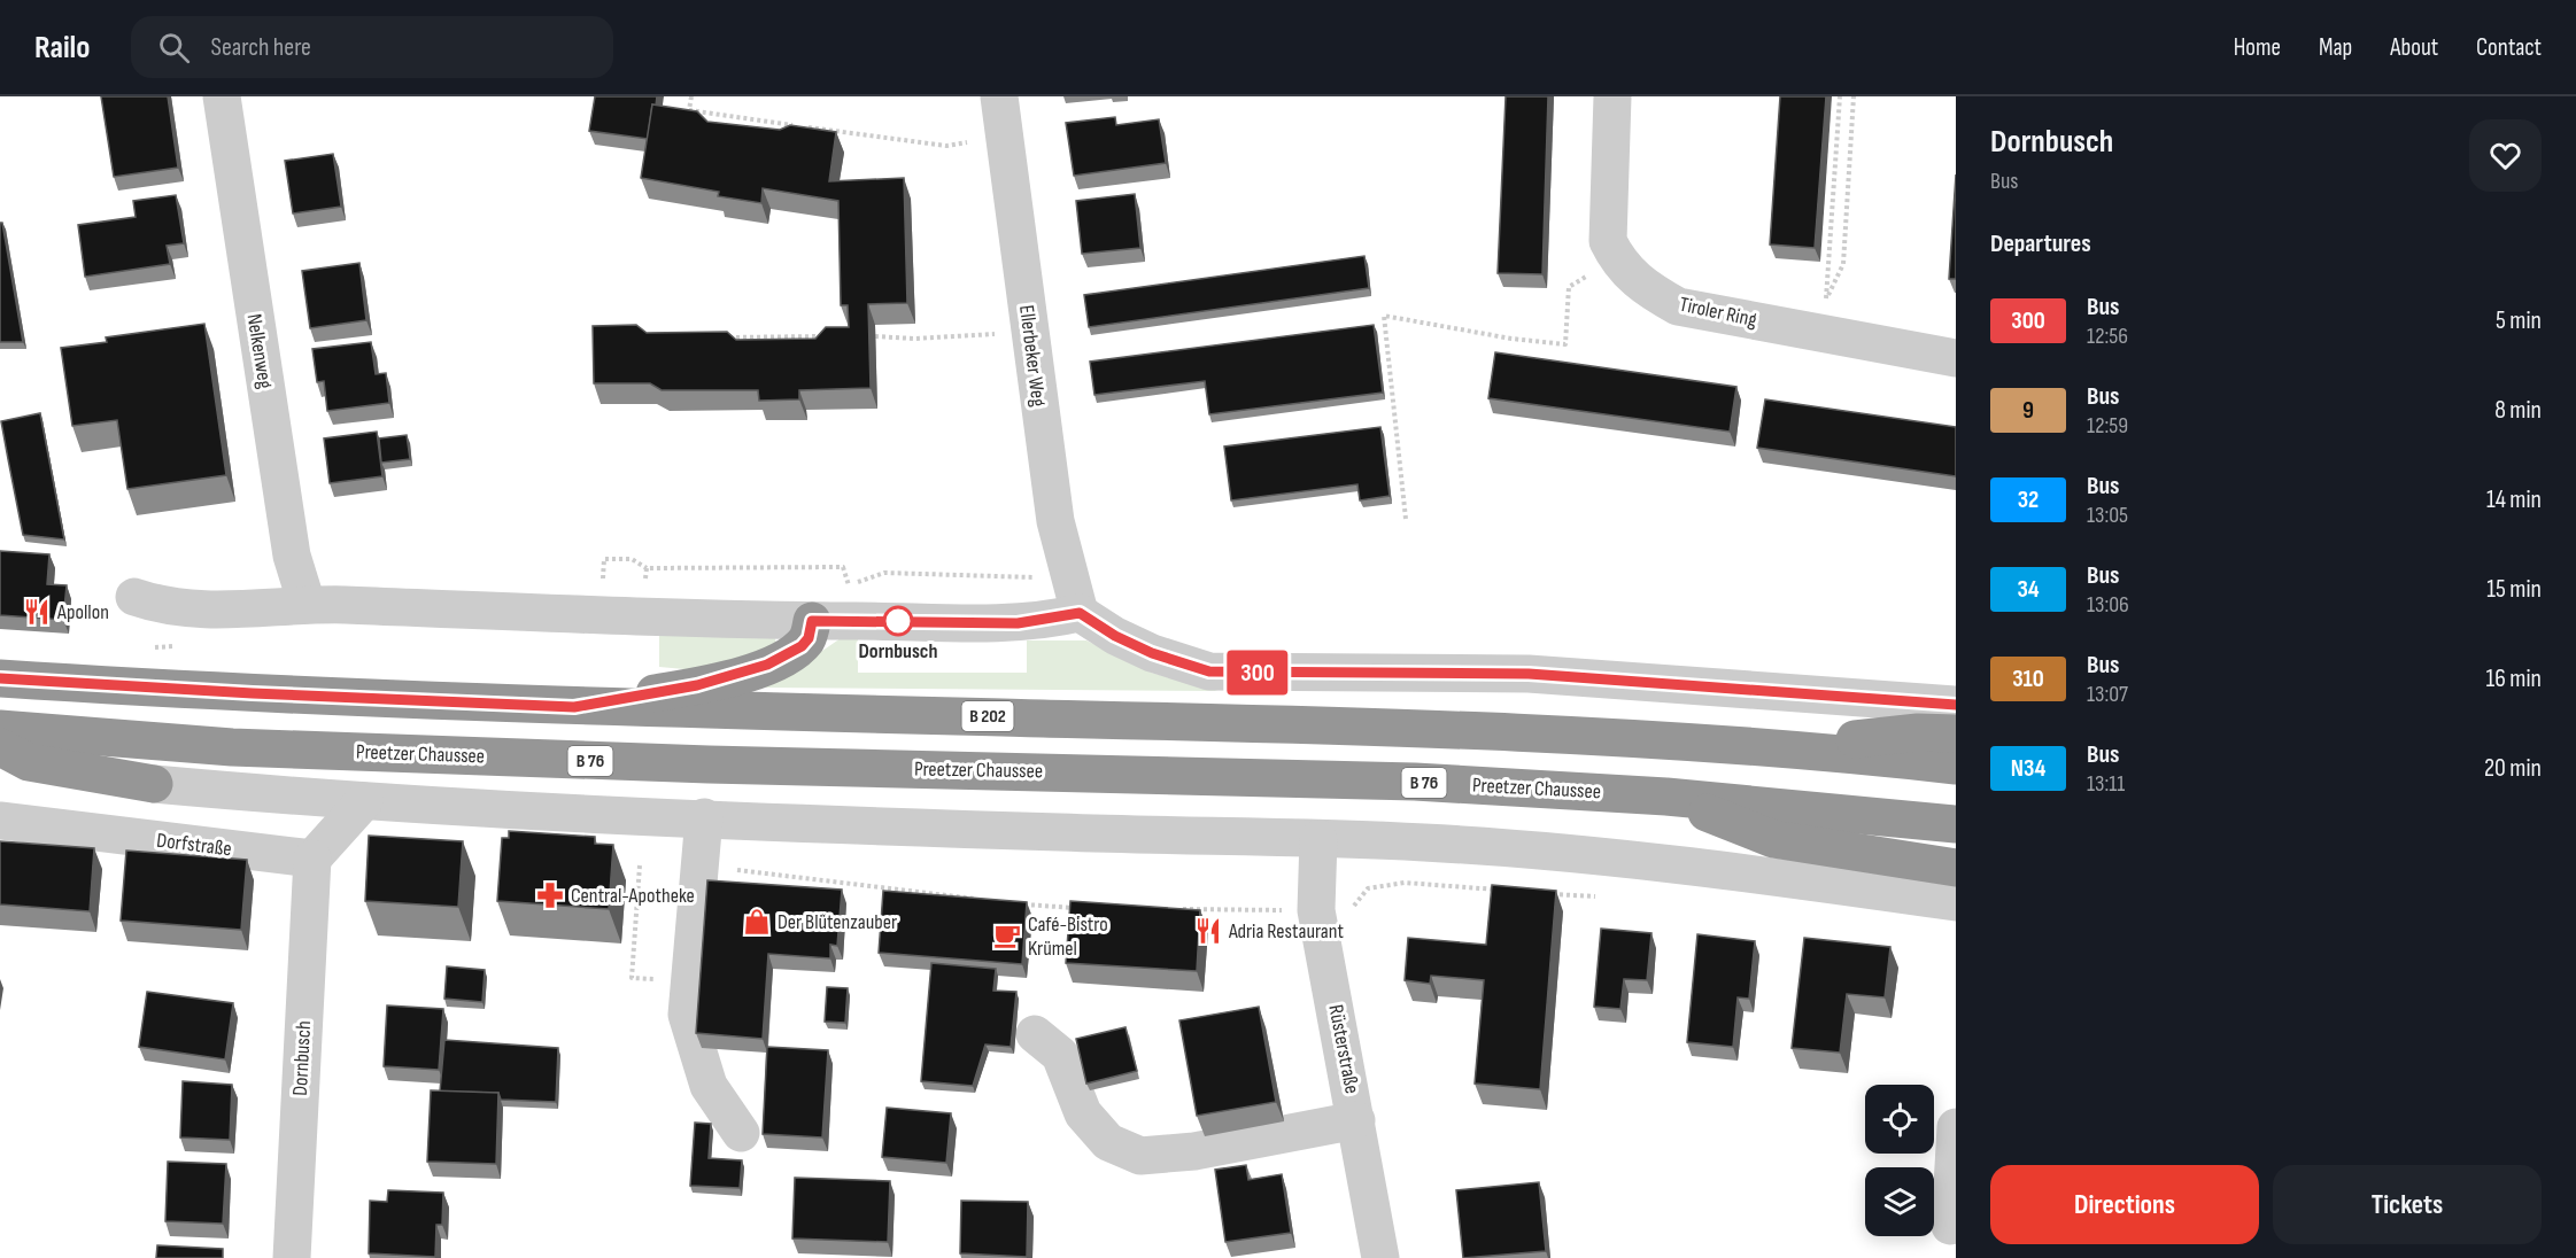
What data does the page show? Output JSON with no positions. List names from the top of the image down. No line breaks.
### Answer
{"streets":{"highway":["B 202","Preetzer Chaussee","B 76"],"street":["Tiroler Ring","Nelkenweg","Ellerbeker Weg","Dorfstraße","Rüsterstraße","Dornbusch"]},"crossings":[["Dorfstraße","Dornbusch"]],"places":{"restaurant":["Apollon","Adria Restaurant"],"other":["Dornbusch"],"pharmacy":["Central-Apotheke"],"shop":["Der Blütenzauber"],"cafe":["Café-Bistro Krümel"]},"lines":["bus line 300"],"page":{"header":"Railo","search":"Search here","nav":["Home","Map","About","Contact"],"on_map":"300","heading":[["Dornbusch","Bus"],"Departures"],"list":[{"mark":"300","name":"Bus","note":"12:56","value":"5 min"},{"mark":"9","name":"Bus","note":"12:59","value":"8 min"},{"mark":"32","name":"Bus","note":"13:05","value":"14 min"},{"mark":"34","name":"Bus","note":"13:06","value":"15 min"},{"mark":"310","name":"Bus","note":"13:07","value":"16 min"},{"mark":"N34","name":"Bus","note":"13:11","value":"20 min"}],"buttons":["Directions","Tickets"]}}
